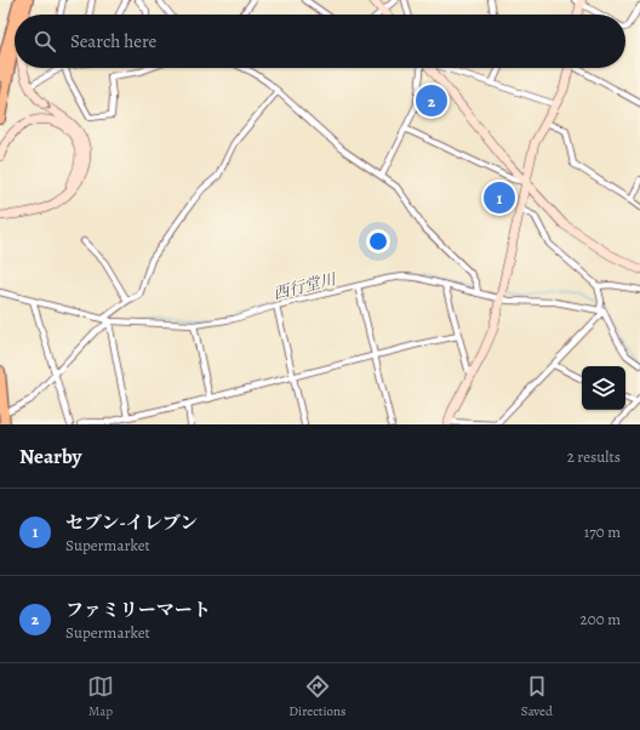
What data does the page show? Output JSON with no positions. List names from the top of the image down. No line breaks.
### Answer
{"water":["西行堂川"],"page":{"search":"Search here","pins":["2","1"],"heading":["Nearby","2 results"],"list":[{"mark":"1","name":"セブン-イレブン","note":"Supermarket","value":"170 m"},{"mark":"2","name":"ファミリーマート","note":"Supermarket","value":"200 m"}],"nav":["Map","Directions","Saved"]}}
